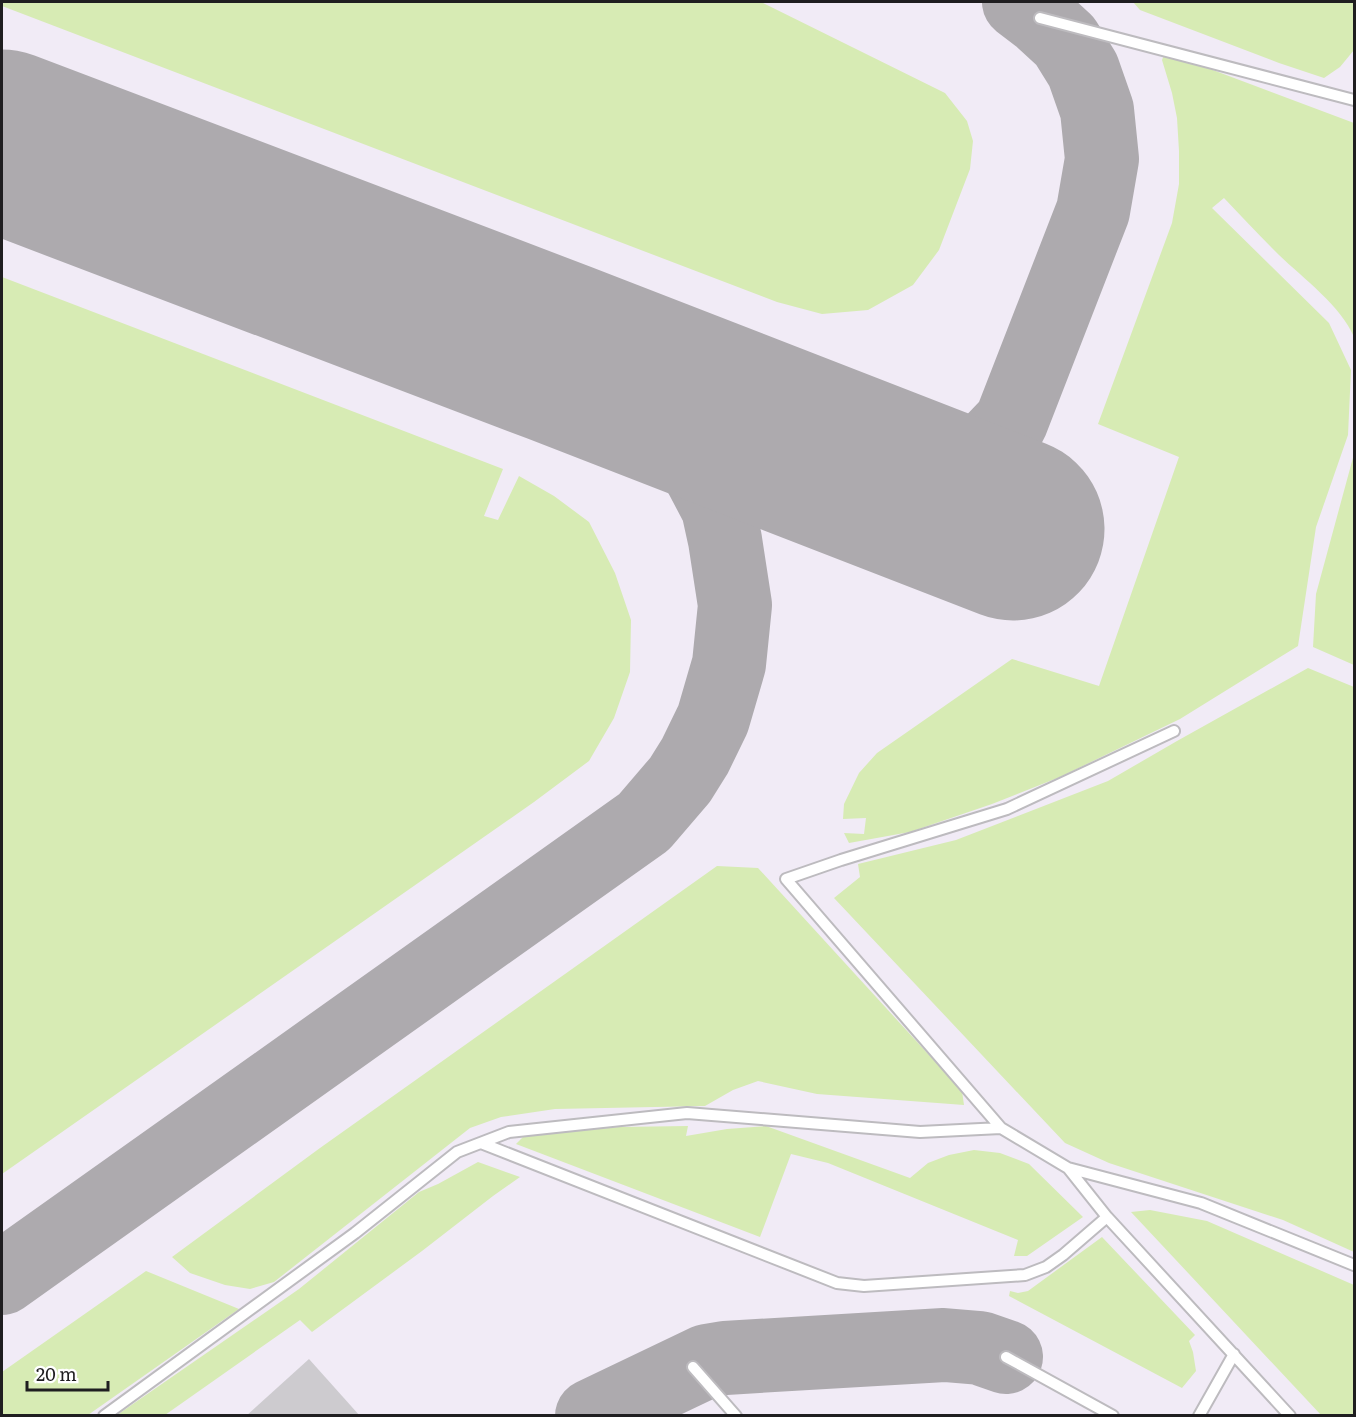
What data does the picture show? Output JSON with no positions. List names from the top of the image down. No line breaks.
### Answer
{"scale_bar":"20 m"}
